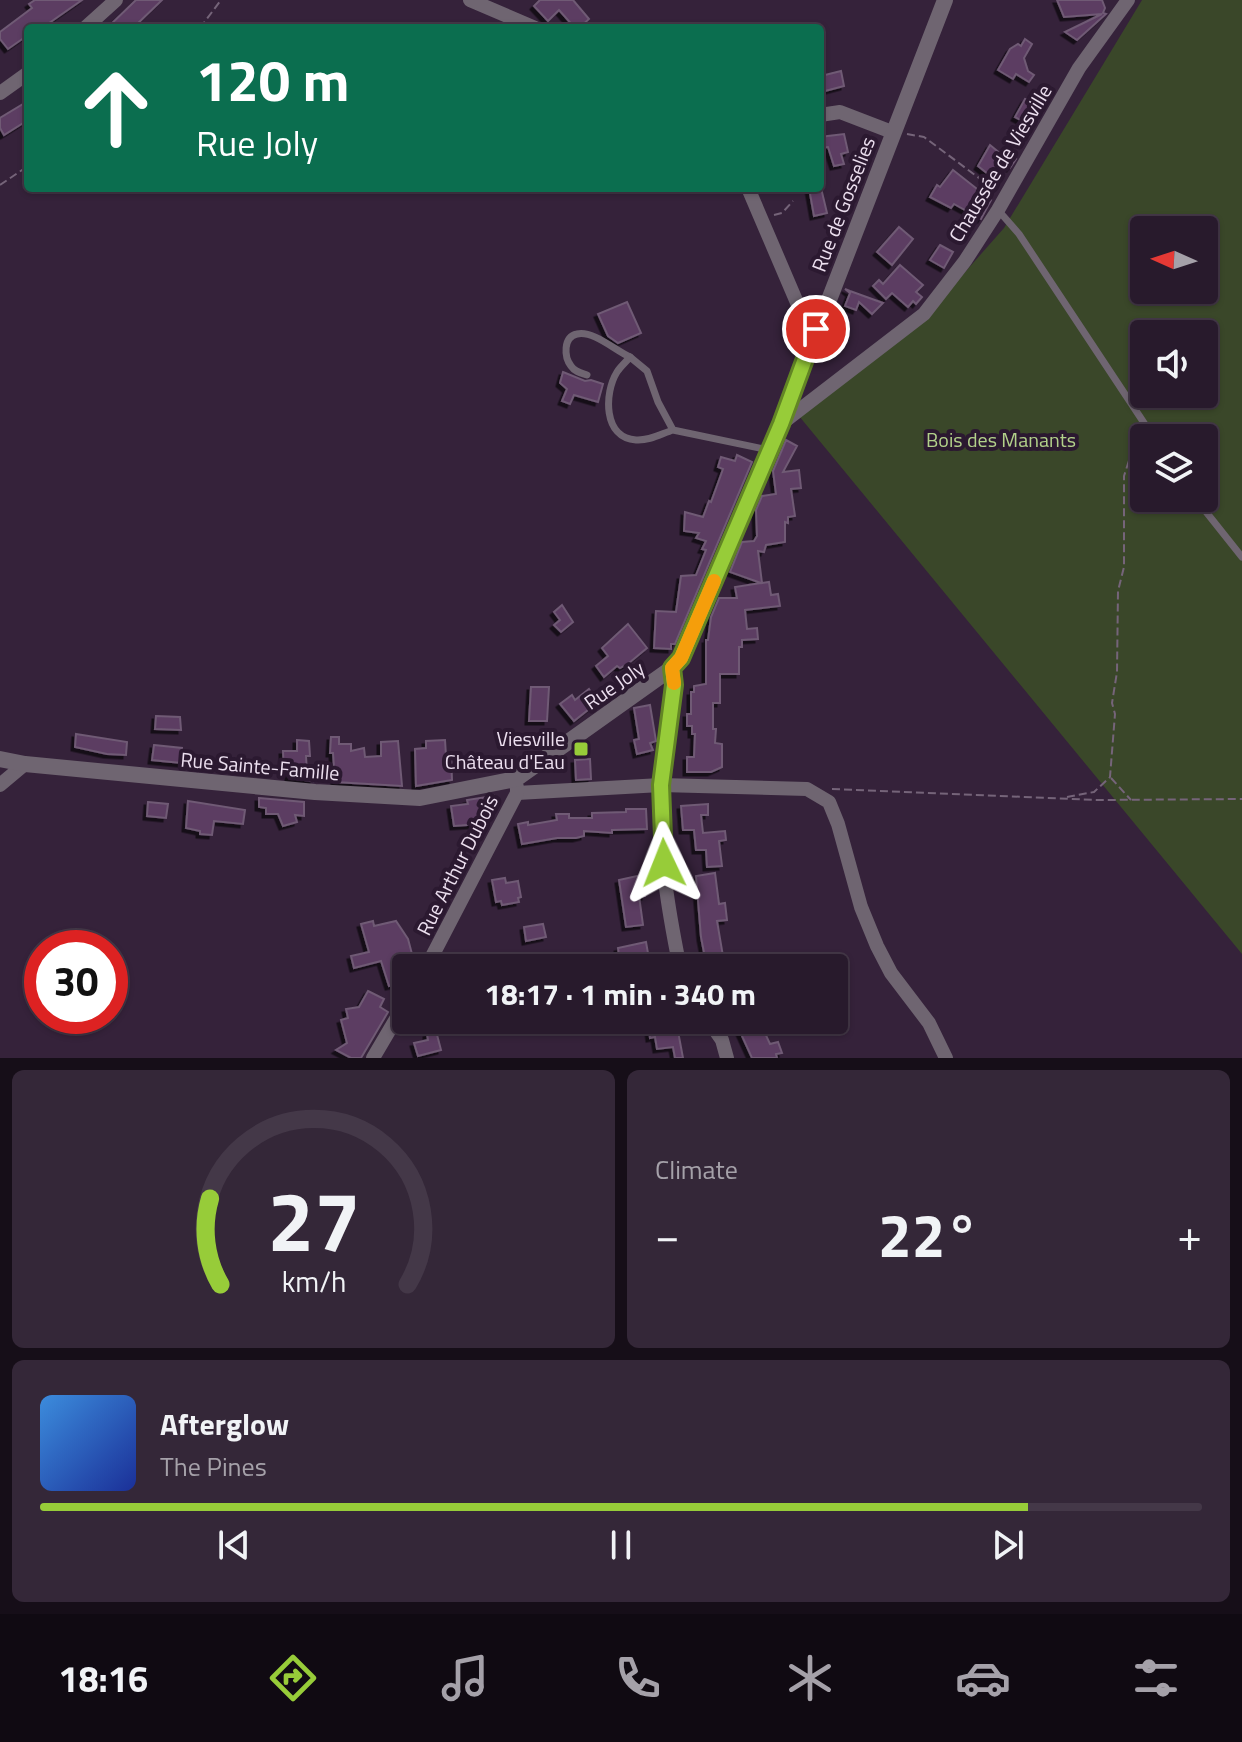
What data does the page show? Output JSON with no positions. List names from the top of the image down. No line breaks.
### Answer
{"streets":{"street":["Chaussée de Viesville","Rue de Gosselies","Rue Joly","Rue Sainte-Famille","Rue Arthur Dubois"]},"crossings":[["Chaussée de Viesville","Rue de Gosselies"],["Chaussée de Viesville","Rue Joly"],["Rue de Gosselies","Rue Joly"],["Rue Joly","Rue Sainte-Famille"],["Rue Joly","Rue Arthur Dubois"],["Rue Sainte-Famille","Rue Arthur Dubois"]],"parks":["Bois des Manants"],"places":{"transit":["Viesville Château d'Eau"]},"north":"left","page":{"turn":["120 m","Rue Joly"],"limit":"30","trip":"18:17 · 1 min · 340 m","tile":"Climate","heat":["−","22°","+"],"song":["Afterglow","The Pines"],"tabs":"18:16","gauge":["27","km/h"]}}
